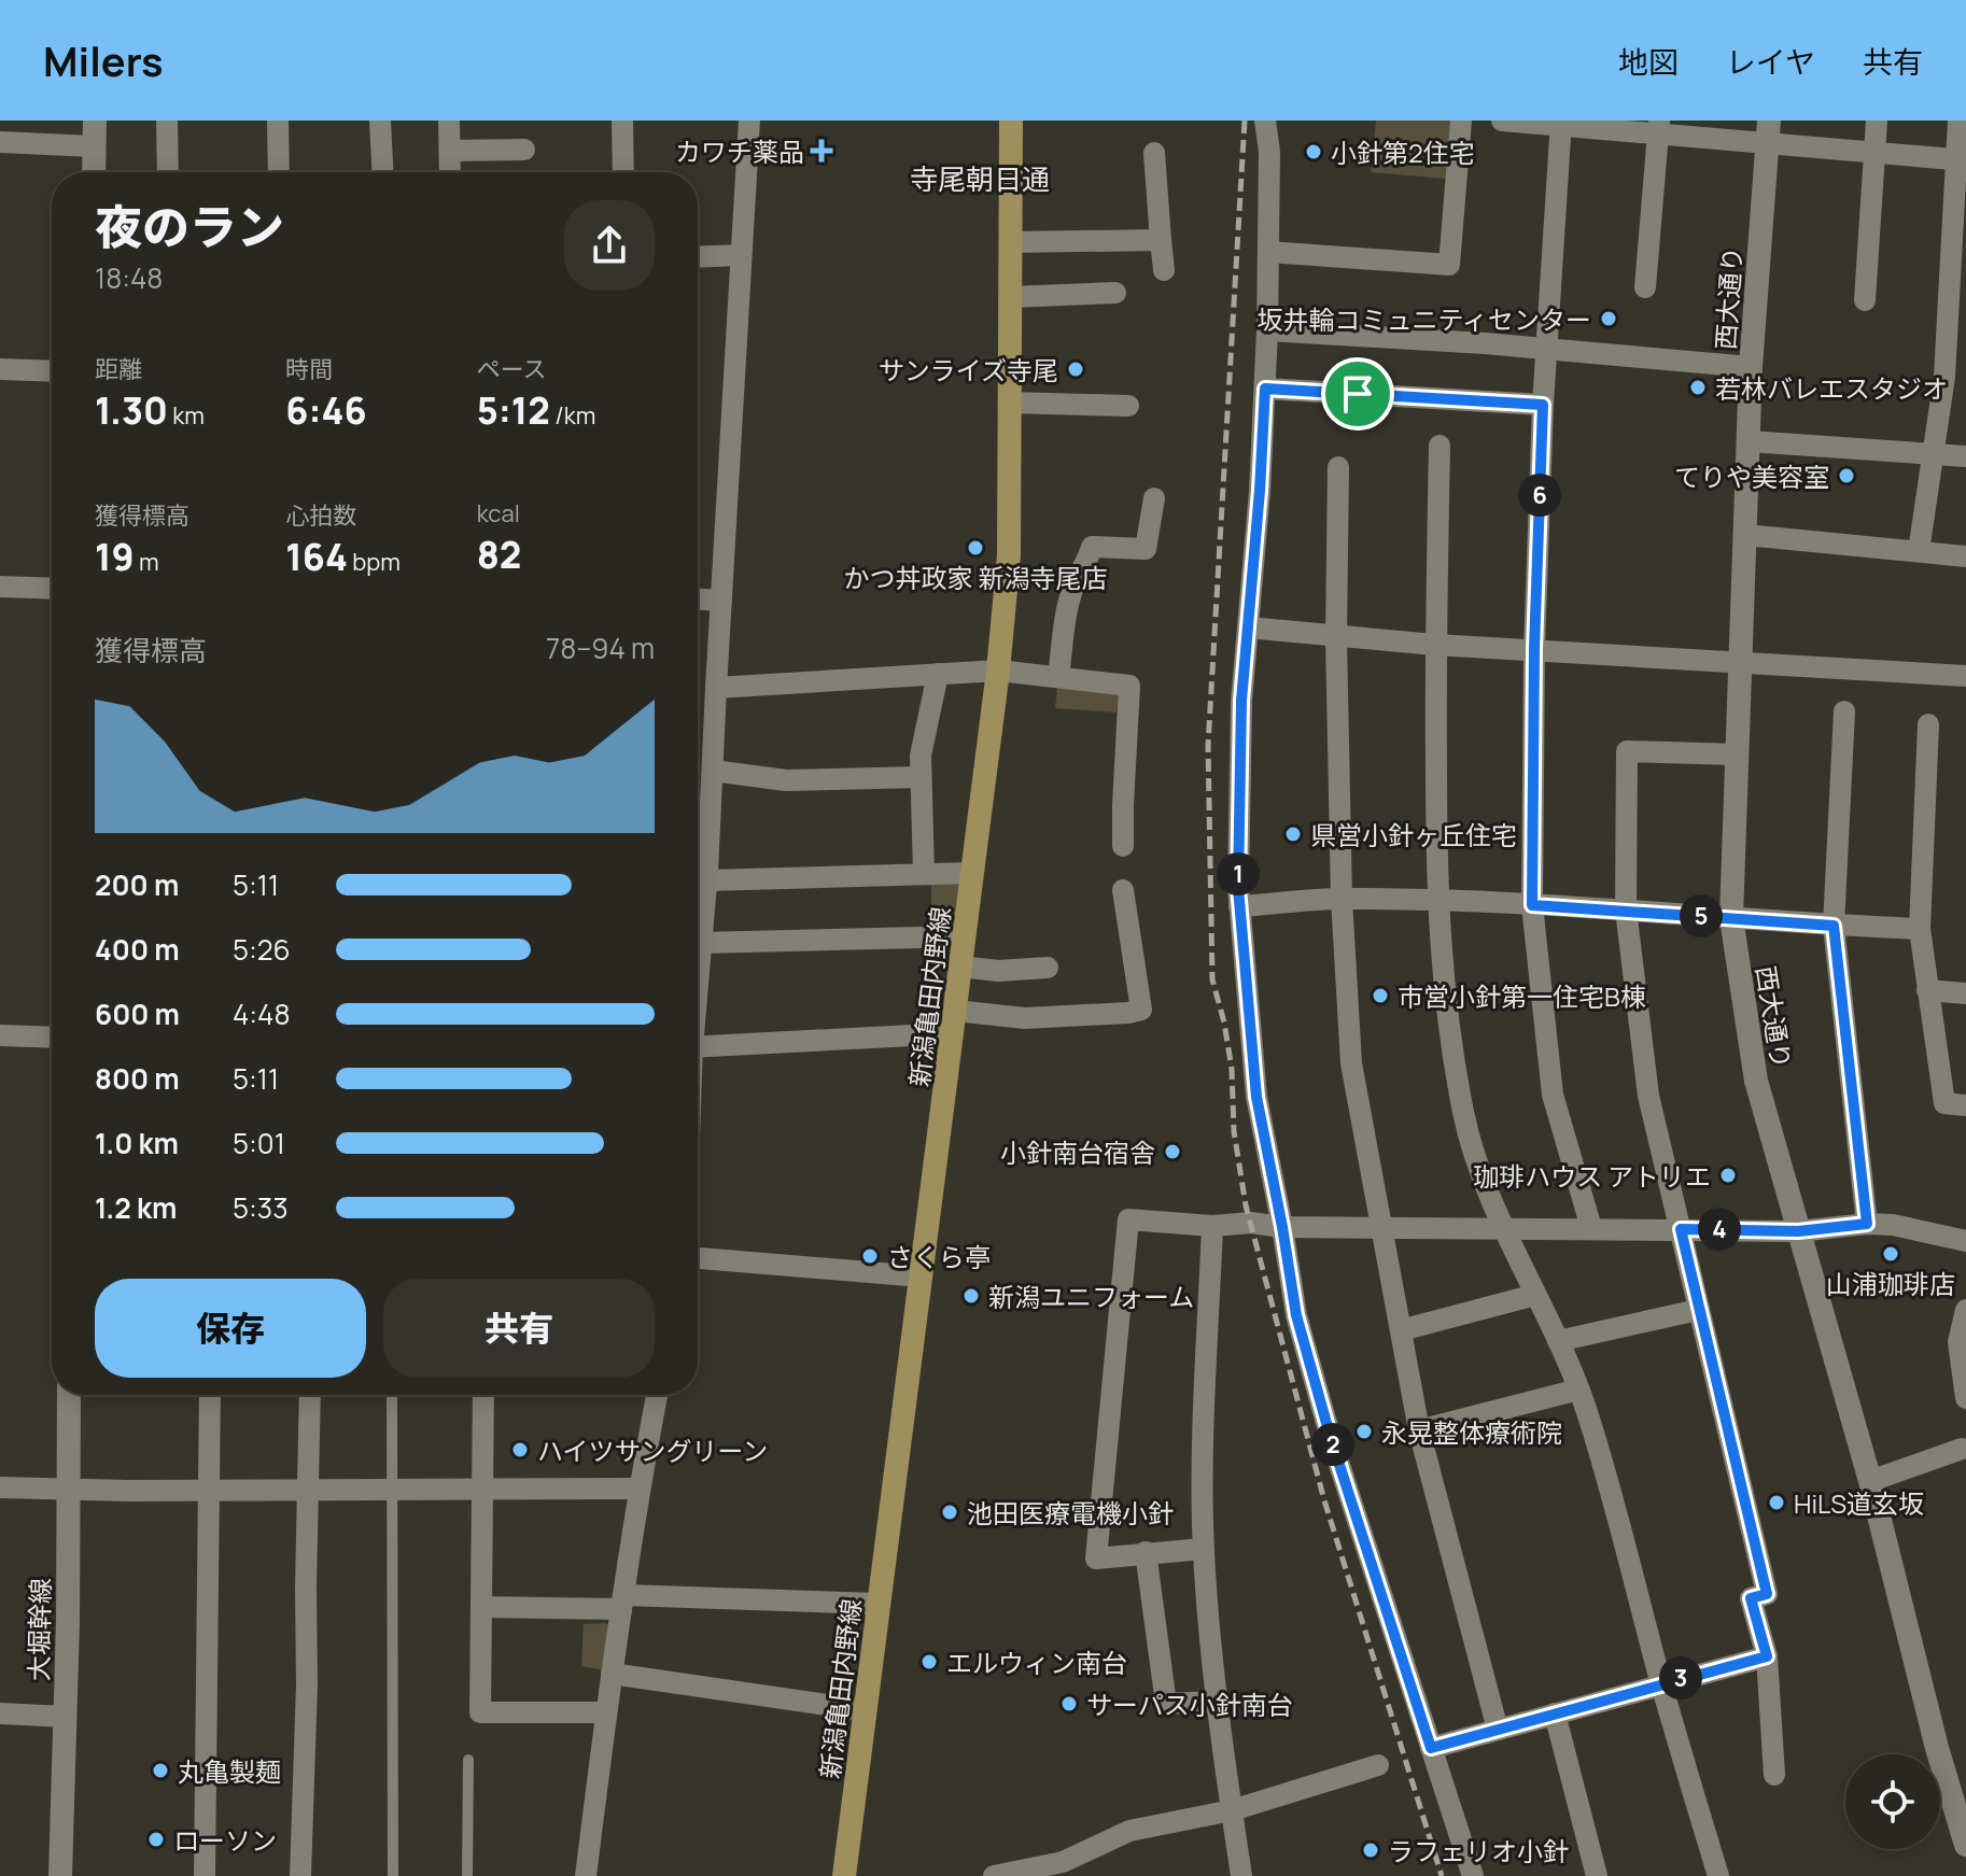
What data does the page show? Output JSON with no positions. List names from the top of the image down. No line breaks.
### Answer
{"streets":{"main road":["新潟亀田内野線"],"street":["西大通り","大堀幹線"]},"districts":["寺尾朝日通"],"places":{"health":["カワチ薬品"],"other":["小針第2住宅","坂井輪コミュニティセンター","サンライズ寺尾","若林バレエスタジオ","てりや美容室","かつ丼政家 新潟寺尾店","県営小針ヶ丘住宅","市営小針第一住宅B棟","小針南台宿舎","珈琲ハウス アトリエ","山浦珈琲店","さくら亭","新潟ユニフォーム","永晃整体療術院","ハイツサングリーン","HiLS道玄坂","池田医療電機小針","エルウィン南台","サーパス小針南台","丸亀製麺","ローソン","ラフェリオ小針"]},"page":{"header":"Milers","nav":["地図","レイヤ","共有"],"heading":["夜のラン","18:48"],"stats":[["距離","1.30 km"],["時間","6:46"],["ペース","5:12 /km"],["獲得標高","19 m"],["心拍数","164 bpm"],["kcal","82"]],"pins":["6","1","5","4","2","3"],"chart":["獲得標高","78–94 m"],"list":[{"name":"200 m","note":"5:11"},{"name":"400 m","note":"5:26"},{"name":"600 m","note":"4:48"},{"name":"800 m","note":"5:11"},{"name":"1.0 km","note":"5:01"},{"name":"1.2 km","note":"5:33"}],"buttons":["保存","共有"]}}
